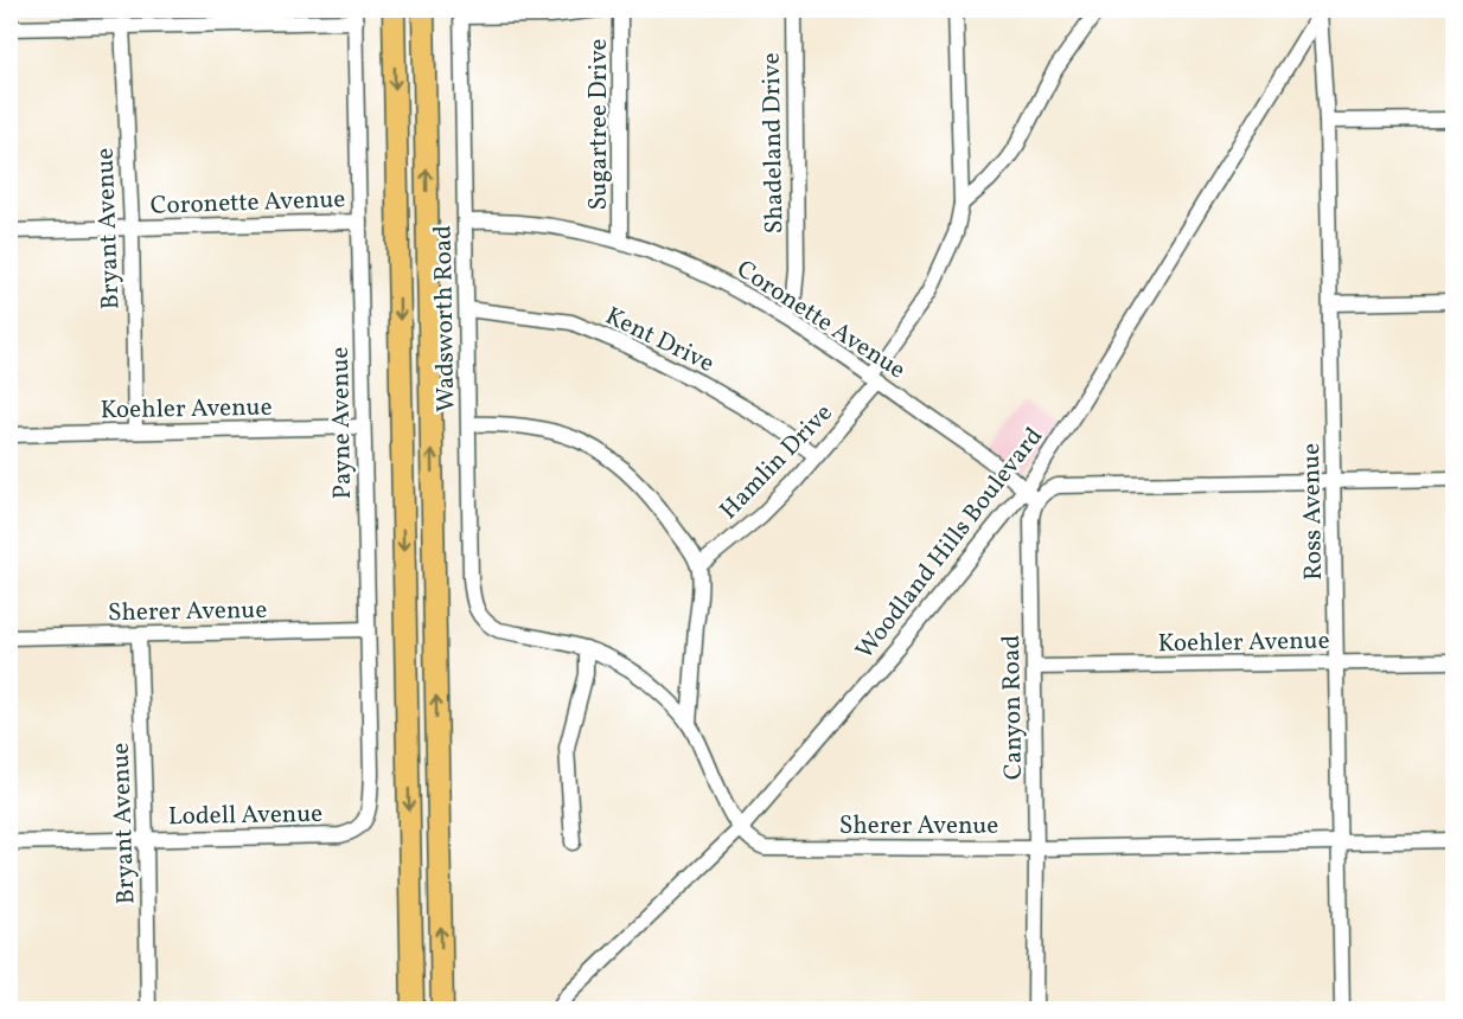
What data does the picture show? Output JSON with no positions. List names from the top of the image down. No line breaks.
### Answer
{"streets":{"street":["Sugartree Drive","Shadeland Drive","Coronette Avenue","Bryant Avenue","Wadsworth Road","Kent Drive","Koehler Avenue","Payne Avenue","Hamlin Drive","Ross Avenue","Woodland Hills Boulevard","Sherer Avenue","Canyon Road","Lodell Avenue"]},"crossings":[["Sugartree Drive","Coronette Avenue"],["Shadeland Drive","Coronette Avenue"],["Coronette Avenue","Bryant Avenue"],["Coronette Avenue","Wadsworth Road"],["Coronette Avenue","Payne Avenue"],["Coronette Avenue","Hamlin Drive"],["Coronette Avenue","Woodland Hills Boulevard"],["Coronette Avenue","Canyon Road"],["Bryant Avenue","Koehler Avenue"],["Bryant Avenue","Sherer Avenue"],["Bryant Avenue","Lodell Avenue"],["Wadsworth Road","Kent Drive"],["Wadsworth Road","Sherer Avenue"],["Kent Drive","Hamlin Drive"],["Koehler Avenue","Payne Avenue"],["Koehler Avenue","Ross Avenue"],["Koehler Avenue","Canyon Road"],["Payne Avenue","Sherer Avenue"],["Payne Avenue","Lodell Avenue"],["Ross Avenue","Woodland Hills Boulevard"],["Ross Avenue","Sherer Avenue"],["Woodland Hills Boulevard","Sherer Avenue"],["Sherer Avenue","Canyon Road"]]}
